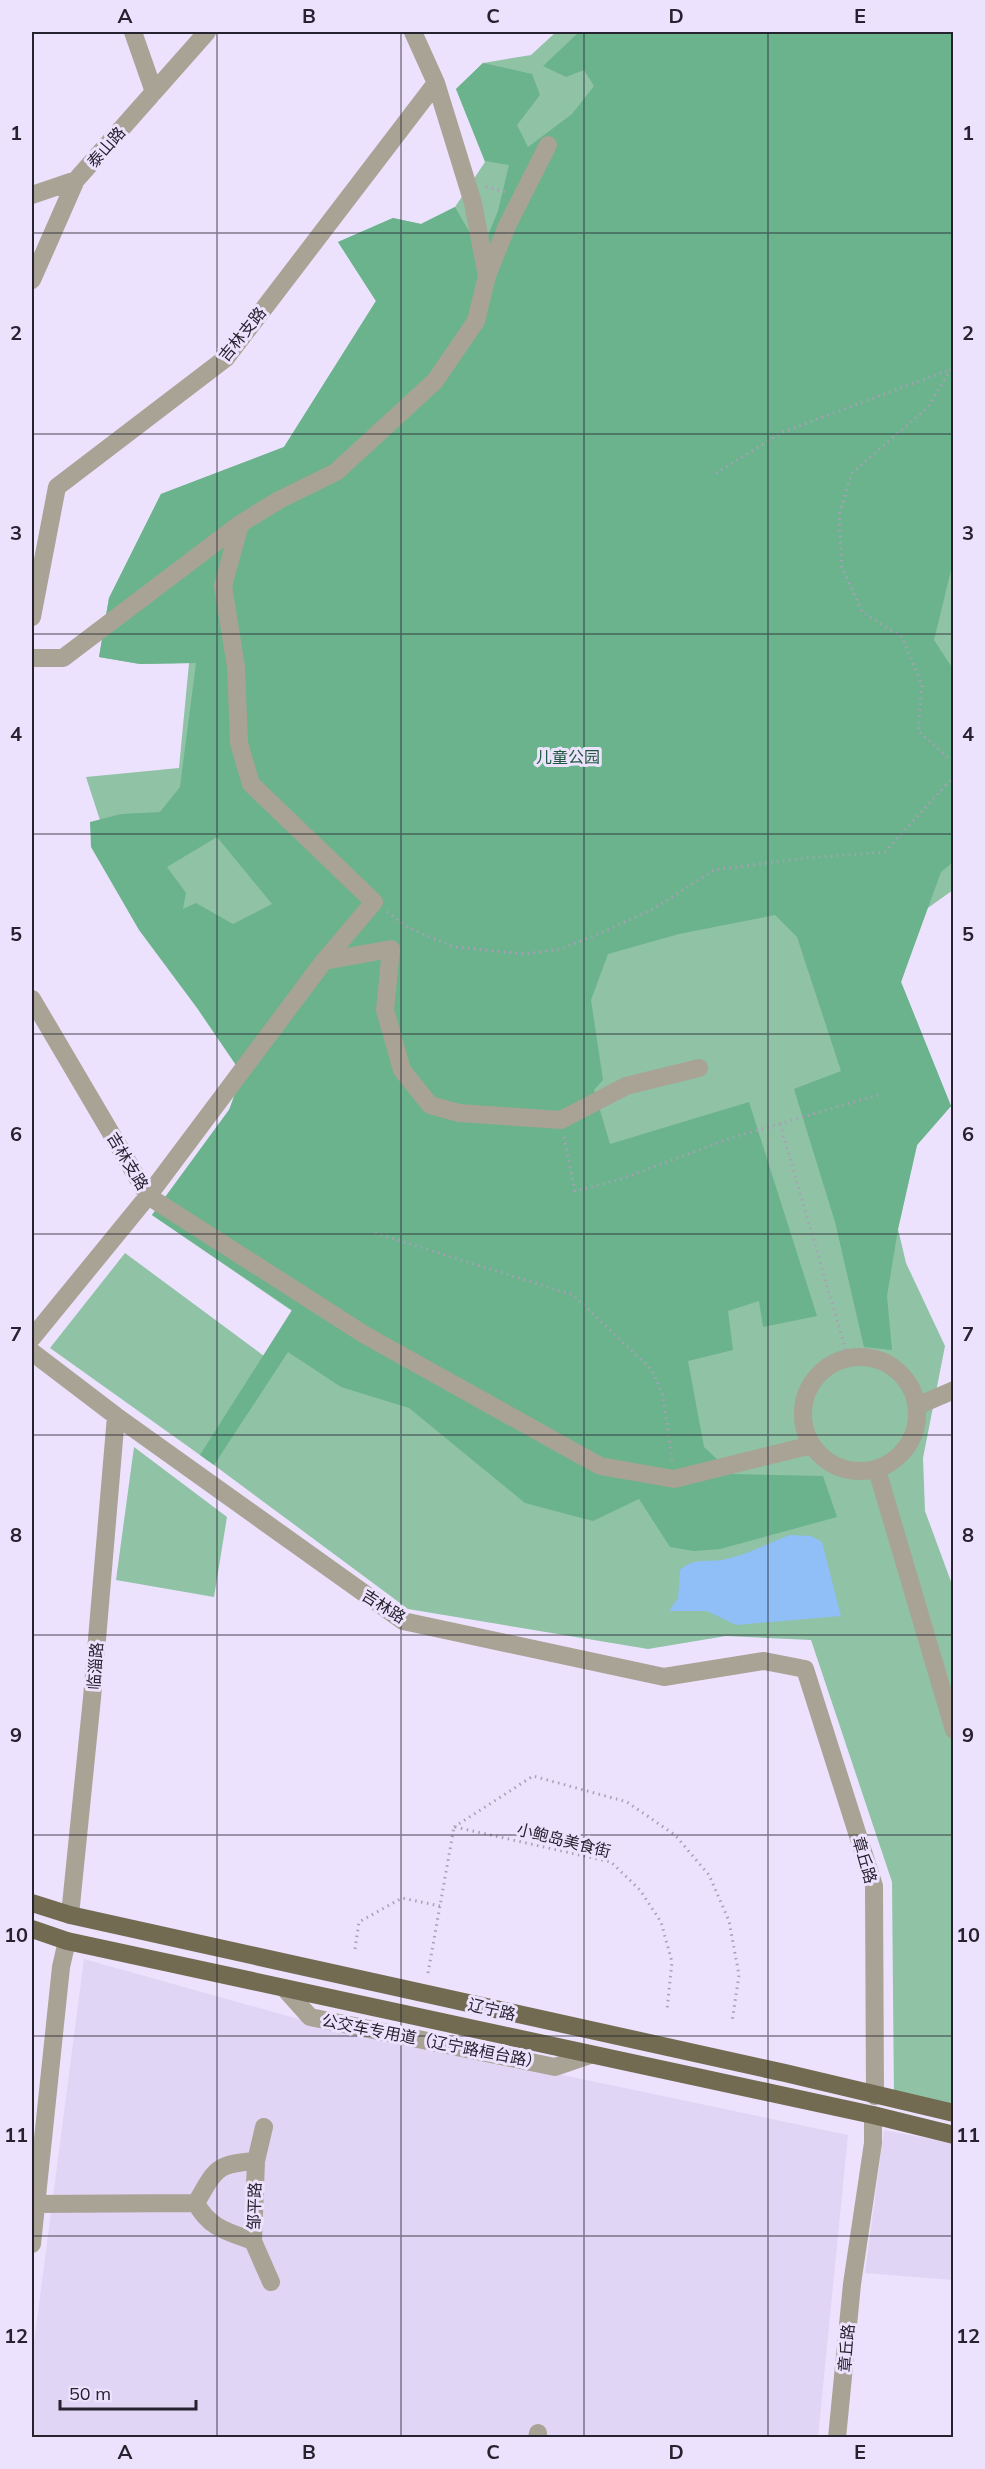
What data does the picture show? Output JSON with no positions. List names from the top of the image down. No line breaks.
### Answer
{"streets":{"main road":["辽宁路"],"street":["泰山路","吉林支路","吉林路","临淄路","章丘路","邹平路"],"path":["小鲍岛美食街"]},"crossings":[["吉林路","临淄路"],["吉林路","章丘路"],["临淄路","辽宁路"],["章丘路","辽宁路"]],"parks":["儿童公园"],"scale_bar":"50 m","grid":{"columns":["A","B","C","D","E"],"rows":["1","2","3","4","5","6","7","8","9","10","11","12"]}}
